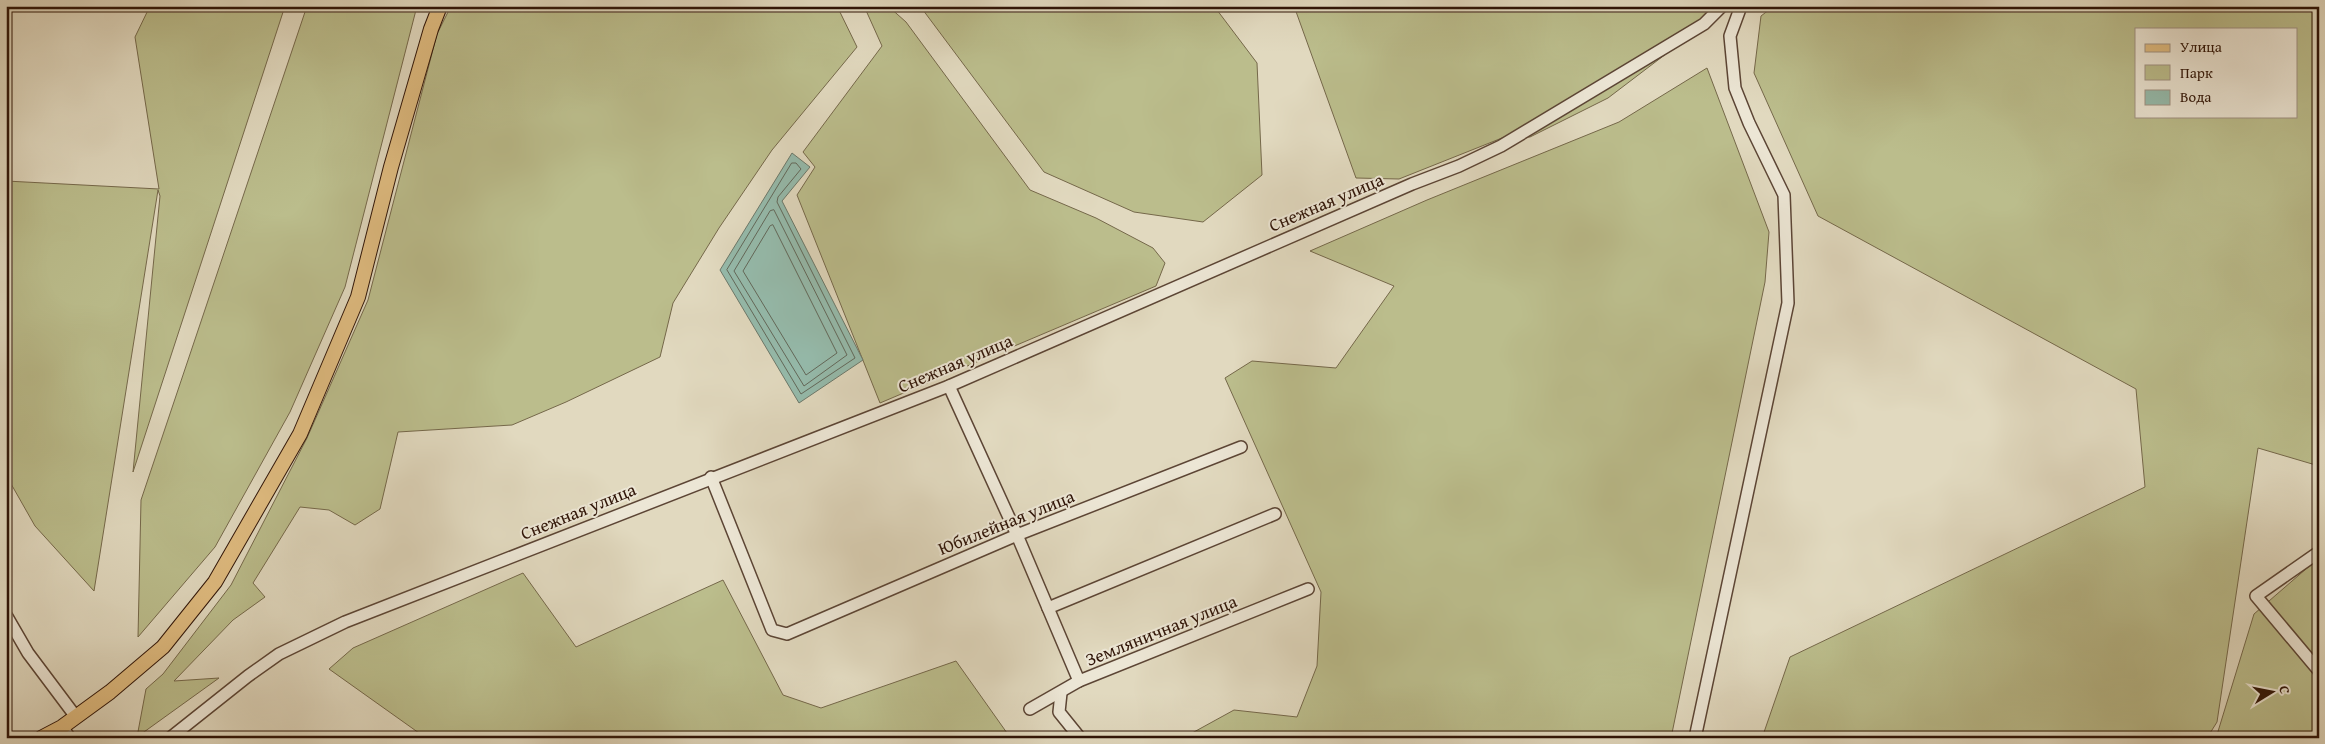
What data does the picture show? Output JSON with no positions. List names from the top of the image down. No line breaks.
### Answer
{"streets":{"street":["Снежная улица","Юбилейная улица","Земляничная улица"]},"crossings":[["Снежная улица","Юбилейная улица"]],"legend":["Улица","Парк","Вода"],"north":"right"}
